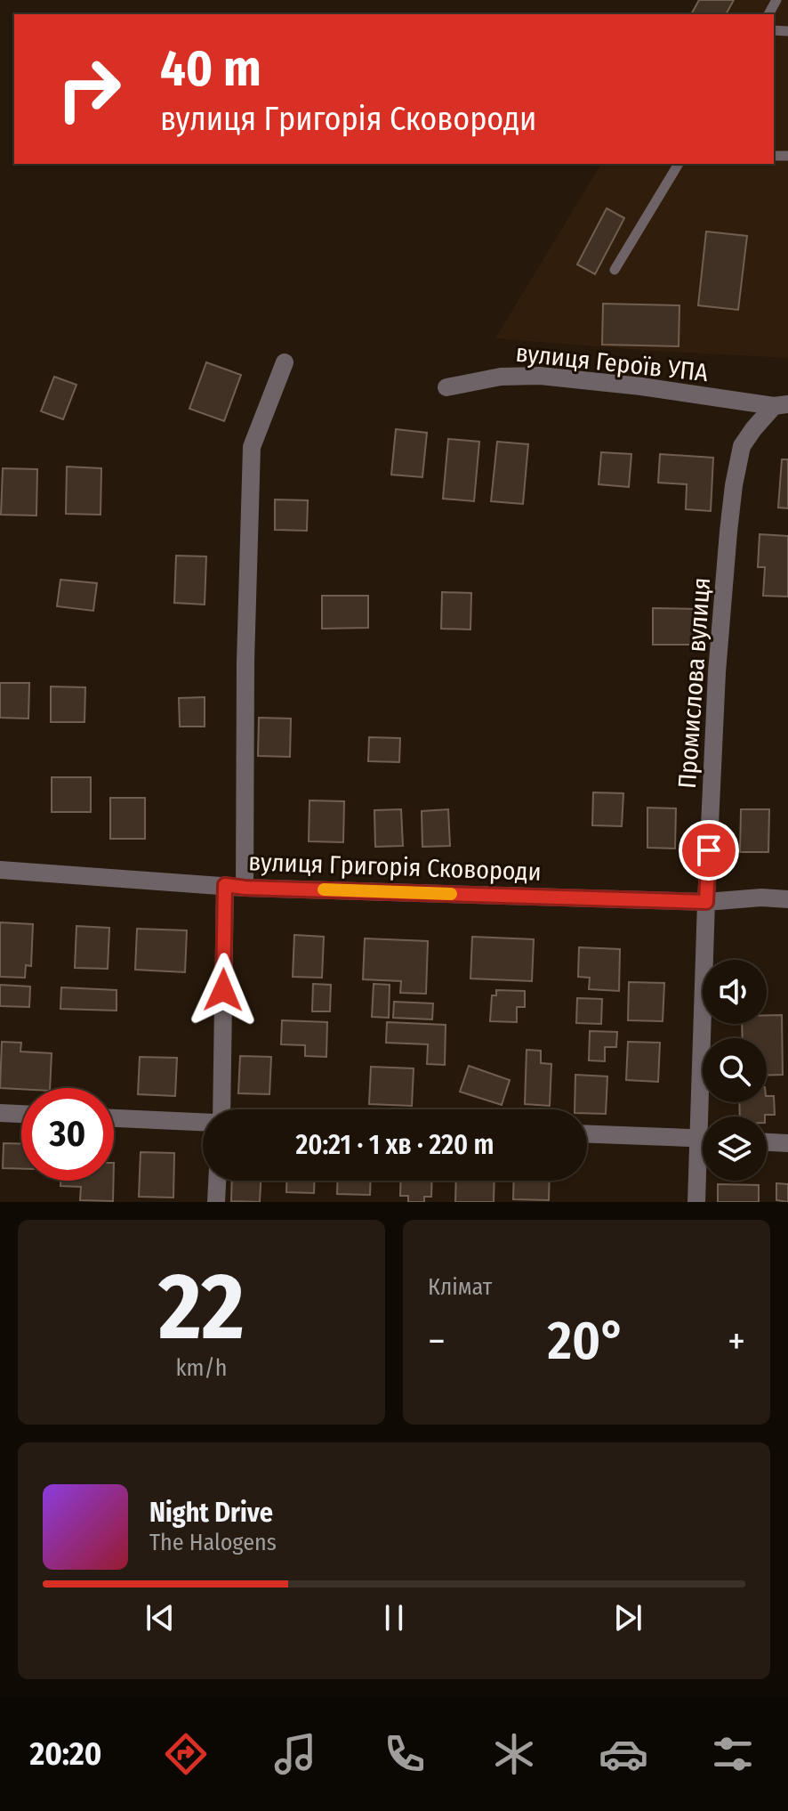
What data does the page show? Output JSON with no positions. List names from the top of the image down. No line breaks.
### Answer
{"streets":{"street":["вулиця Героїв УПА","Промислова вулиця","вулиця Григорія Сковороди"]},"crossings":[["вулиця Героїв УПА","Промислова вулиця"],["Промислова вулиця","вулиця Григорія Сковороди"]],"page":{"turn":["40 m","вулиця Григорія Сковороди"],"limit":"30","trip":"20:21 · 1 хв · 220 m","tile":[["22","km/h"],"Клімат"],"heat":["−","20°","+"],"song":["Night Drive","The Halogens"],"tabs":"20:20"}}
